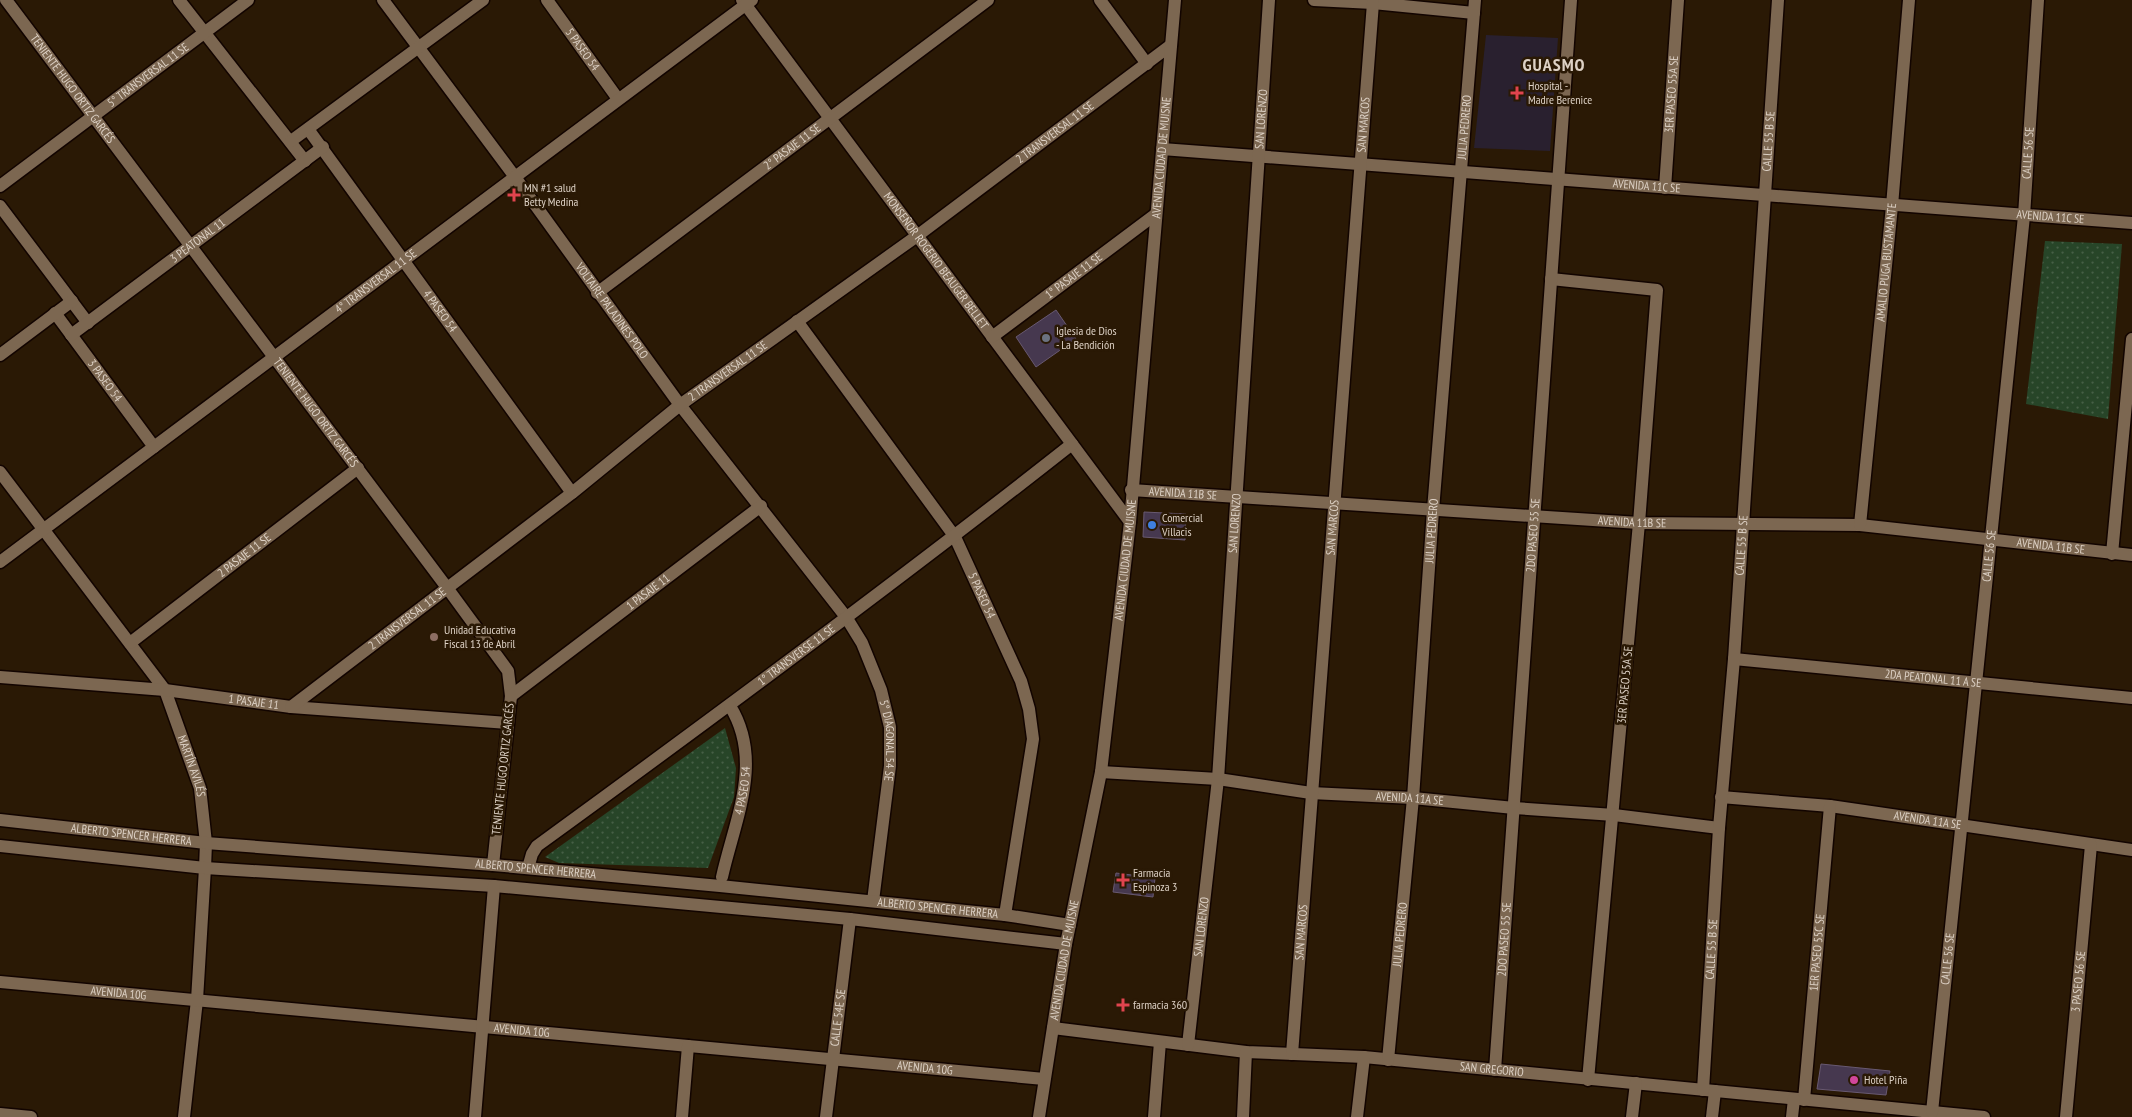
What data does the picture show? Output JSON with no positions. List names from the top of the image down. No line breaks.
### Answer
{"streets":{"street":["5 PASEO 54","5° TRANSVERSAL 11 SE","TENIENTE HUGO ORTIZ GARCÉS","3ER PASEO 55A SE","SAN LORENZO","SAN MARCOS","JULIA PEDRERO","2 TRANSVERSAL 11 SE","CALLE 55 B SE","2° PASAJE 11 SE","CALLE 56 SE","AVENIDA CIUDAD DE MUISNE","AVENIDA 11C SE","3 PEATONAL 11","MONSEÑOR ROGERIO BEAUGER BELLET","AMALIO PUGA BUSTAMANTE","1° PASAJE 11 SE","4° TRANSVERSAL 11 SE","4 PASEO 54","VOLTAIRE PALADINES POLO","3 PASEO 54","AVENIDA 11B SE","2DO PASEO 55 SE","2 PASAJE 11 SE","1 PASAJE 11","1° TRANSVERSE 11 SE","2DA PEATONAL 11 A SE","5° DIAGONAL 54 SE","MARTÍN AVILÉS","AVENIDA 11A SE","ALBERTO SPENCER HERRERA","1ER PASEO 55C SE","3 PASEO 56 SE","AVENIDA 10G","CALLE 54E SE","SAN GREGORIO"]},"crossings":[["5 PASEO 54","2 TRANSVERSAL 11 SE"],["5 PASEO 54","4° TRANSVERSAL 11 SE"],["5 PASEO 54","1° TRANSVERSE 11 SE"],["5 PASEO 54","ALBERTO SPENCER HERRERA"],["5° TRANSVERSAL 11 SE","TENIENTE HUGO ORTIZ GARCÉS"],["TENIENTE HUGO ORTIZ GARCÉS","2 TRANSVERSAL 11 SE"],["TENIENTE HUGO ORTIZ GARCÉS","3 PEATONAL 11"],["TENIENTE HUGO ORTIZ GARCÉS","4° TRANSVERSAL 11 SE"],["TENIENTE HUGO ORTIZ GARCÉS","2 PASAJE 11 SE"],["TENIENTE HUGO ORTIZ GARCÉS","1 PASAJE 11"],["TENIENTE HUGO ORTIZ GARCÉS","ALBERTO SPENCER HERRERA"],["3ER PASEO 55A SE","AVENIDA 11C SE"],["3ER PASEO 55A SE","AVENIDA 11B SE"],["3ER PASEO 55A SE","2DO PASEO 55 SE"],["3ER PASEO 55A SE","AVENIDA 11A SE"],["3ER PASEO 55A SE","SAN GREGORIO"],["SAN LORENZO","AVENIDA 11C SE"],["SAN LORENZO","AVENIDA 11B SE"],["SAN LORENZO","AVENIDA 11A SE"],["SAN LORENZO","SAN GREGORIO"],["SAN MARCOS","AVENIDA 11C SE"],["SAN MARCOS","AVENIDA 11B SE"],["SAN MARCOS","AVENIDA 11A SE"],["SAN MARCOS","SAN GREGORIO"],["JULIA PEDRERO","AVENIDA 11C SE"],["JULIA PEDRERO","AVENIDA 11B SE"],["JULIA PEDRERO","AVENIDA 11A SE"],["JULIA PEDRERO","SAN GREGORIO"],["2 TRANSVERSAL 11 SE","AVENIDA CIUDAD DE MUISNE"],["2 TRANSVERSAL 11 SE","MONSEÑOR ROGERIO BEAUGER BELLET"],["2 TRANSVERSAL 11 SE","4 PASEO 54"],["2 TRANSVERSAL 11 SE","VOLTAIRE PALADINES POLO"],["2 TRANSVERSAL 11 SE","1 PASAJE 11"],["CALLE 55 B SE","AVENIDA 11C SE"],["CALLE 55 B SE","AVENIDA 11B SE"],["CALLE 55 B SE","2DA PEATONAL 11 A SE"],["CALLE 55 B SE","AVENIDA 11A SE"],["CALLE 55 B SE","SAN GREGORIO"],["2° PASAJE 11 SE","MONSEÑOR ROGERIO BEAUGER BELLET"],["2° PASAJE 11 SE","VOLTAIRE PALADINES POLO"],["CALLE 56 SE","AVENIDA 11C SE"],["CALLE 56 SE","AVENIDA 11B SE"],["CALLE 56 SE","2DA PEATONAL 11 A SE"],["CALLE 56 SE","AVENIDA 11A SE"],["CALLE 56 SE","SAN GREGORIO"],["AVENIDA CIUDAD DE MUISNE","AVENIDA 11C SE"],["AVENIDA CIUDAD DE MUISNE","MONSEÑOR ROGERIO BEAUGER BELLET"],["AVENIDA CIUDAD DE MUISNE","1° PASAJE 11 SE"],["AVENIDA CIUDAD DE MUISNE","AVENIDA 11B SE"],["AVENIDA CIUDAD DE MUISNE","AVENIDA 11A SE"],["AVENIDA CIUDAD DE MUISNE","ALBERTO SPENCER HERRERA"],["AVENIDA CIUDAD DE MUISNE","AVENIDA 10G"],["AVENIDA CIUDAD DE MUISNE","SAN GREGORIO"],["AVENIDA 11C SE","AMALIO PUGA BUSTAMANTE"],["AVENIDA 11C SE","2DO PASEO 55 SE"],["3 PEATONAL 11","4 PASEO 54"],["3 PEATONAL 11","3 PASEO 54"],["MONSEÑOR ROGERIO BEAUGER BELLET","1° PASAJE 11 SE"],["MONSEÑOR ROGERIO BEAUGER BELLET","4° TRANSVERSAL 11 SE"],["MONSEÑOR ROGERIO BEAUGER BELLET","1° TRANSVERSE 11 SE"],["AMALIO PUGA BUSTAMANTE","AVENIDA 11B SE"],["4° TRANSVERSAL 11 SE","4 PASEO 54"],["4° TRANSVERSAL 11 SE","VOLTAIRE PALADINES POLO"],["4° TRANSVERSAL 11 SE","3 PASEO 54"],["4° TRANSVERSAL 11 SE","MARTÍN AVILÉS"],["4 PASEO 54","1° TRANSVERSE 11 SE"],["VOLTAIRE PALADINES POLO","1 PASAJE 11"],["VOLTAIRE PALADINES POLO","1° TRANSVERSE 11 SE"],["VOLTAIRE PALADINES POLO","5° DIAGONAL 54 SE"],["AVENIDA 11B SE","2DO PASEO 55 SE"],["2DO PASEO 55 SE","AVENIDA 11A SE"],["2DO PASEO 55 SE","SAN GREGORIO"],["2 PASAJE 11 SE","MARTÍN AVILÉS"],["1 PASAJE 11","MARTÍN AVILÉS"],["1° TRANSVERSE 11 SE","5° DIAGONAL 54 SE"],["1° TRANSVERSE 11 SE","ALBERTO SPENCER HERRERA"],["5° DIAGONAL 54 SE","ALBERTO SPENCER HERRERA"],["MARTÍN AVILÉS","ALBERTO SPENCER HERRERA"],["MARTÍN AVILÉS","AVENIDA 10G"],["AVENIDA 11A SE","1ER PASEO 55C SE"],["AVENIDA 11A SE","3 PASEO 56 SE"],["ALBERTO SPENCER HERRERA","CALLE 54E SE"],["1ER PASEO 55C SE","SAN GREGORIO"],["AVENIDA 10G","CALLE 54E SE"]],"districts":["GUASMO"],"places":{"health":["Hospital - Madre Berenice","MN #1 salud Betty Medina","Farmacia Espinoza 3","farmacia 360"],"other":["Iglesia de Dios - La Bendición","Comercial Villacis","Unidad Educativa Fiscal 13 de Abril","Hotel Piña"]}}
